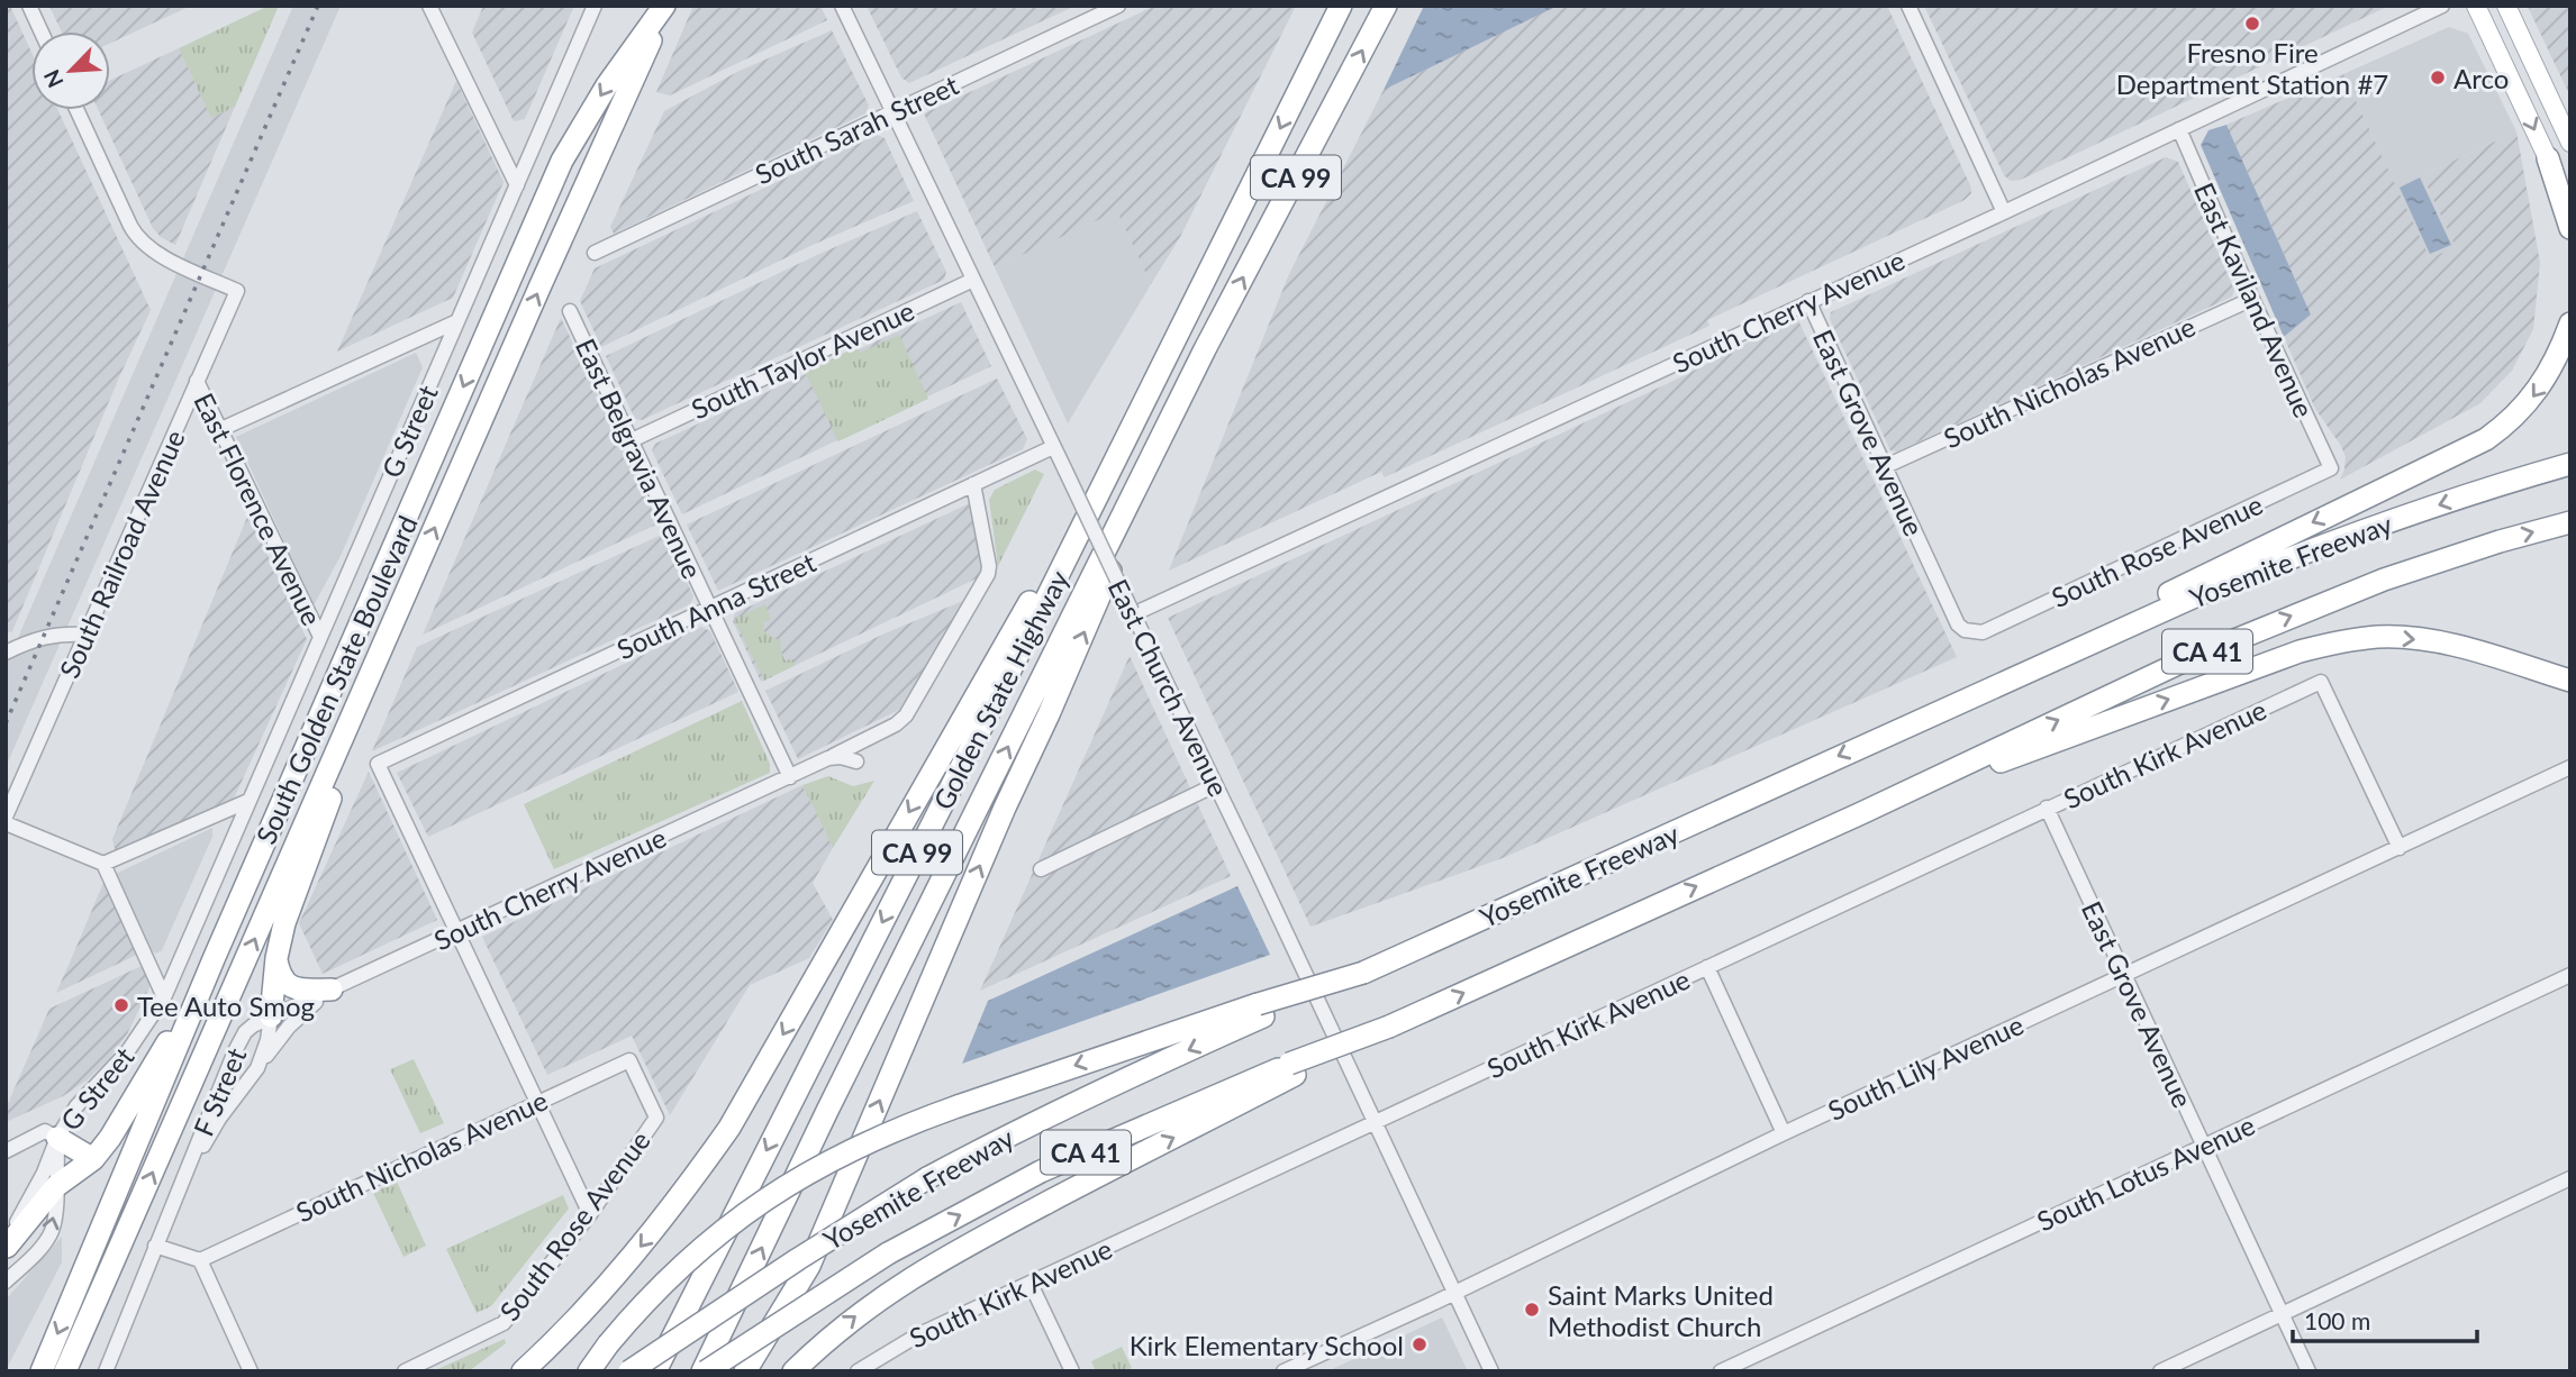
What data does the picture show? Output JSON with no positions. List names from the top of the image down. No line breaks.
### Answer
{"streets":{"highway":["CA 99","Yosemite Freeway","CA 41","South Golden State Boulevard","Golden State Highway"],"street":["South Sarah Street","East Kaviland Avenue","South Cherry Avenue","South Taylor Avenue","South Nicholas Avenue","G Street","East Grove Avenue","East Belgravia Avenue","East Florence Avenue","South Rose Avenue","South Railroad Avenue","South Anna Street","East Church Avenue","South Kirk Avenue","South Lily Avenue","F Street","South Lotus Avenue"]},"crossings":[["South Sarah Street","East Church Avenue"],["East Kaviland Avenue","South Cherry Avenue"],["East Kaviland Avenue","South Nicholas Avenue"],["East Kaviland Avenue","South Rose Avenue"],["South Cherry Avenue","East Grove Avenue"],["South Cherry Avenue","East Belgravia Avenue"],["South Cherry Avenue","South Anna Street"],["South Cherry Avenue","East Church Avenue"],["South Cherry Avenue","F Street"],["South Taylor Avenue","East Belgravia Avenue"],["South Taylor Avenue","East Church Avenue"],["South Nicholas Avenue","East Grove Avenue"],["South Nicholas Avenue","South Rose Avenue"],["G Street","East Florence Avenue"],["East Grove Avenue","South Rose Avenue"],["East Grove Avenue","South Kirk Avenue"],["East Grove Avenue","South Lily Avenue"],["East Grove Avenue","South Lotus Avenue"],["East Belgravia Avenue","South Anna Street"],["East Florence Avenue","South Railroad Avenue"],["Yosemite Freeway","Golden State Highway"],["South Anna Street","East Church Avenue"],["East Church Avenue","South Kirk Avenue"],["East Church Avenue","South Lily Avenue"],["South Kirk Avenue","South Lily Avenue"]],"places":["Fresno Fire Department Station #7","Arco","Tee Auto Smog","Saint Marks United Methodist Church","Kirk Elementary School"],"scale_bar":"100 m","north":"bottom left"}
